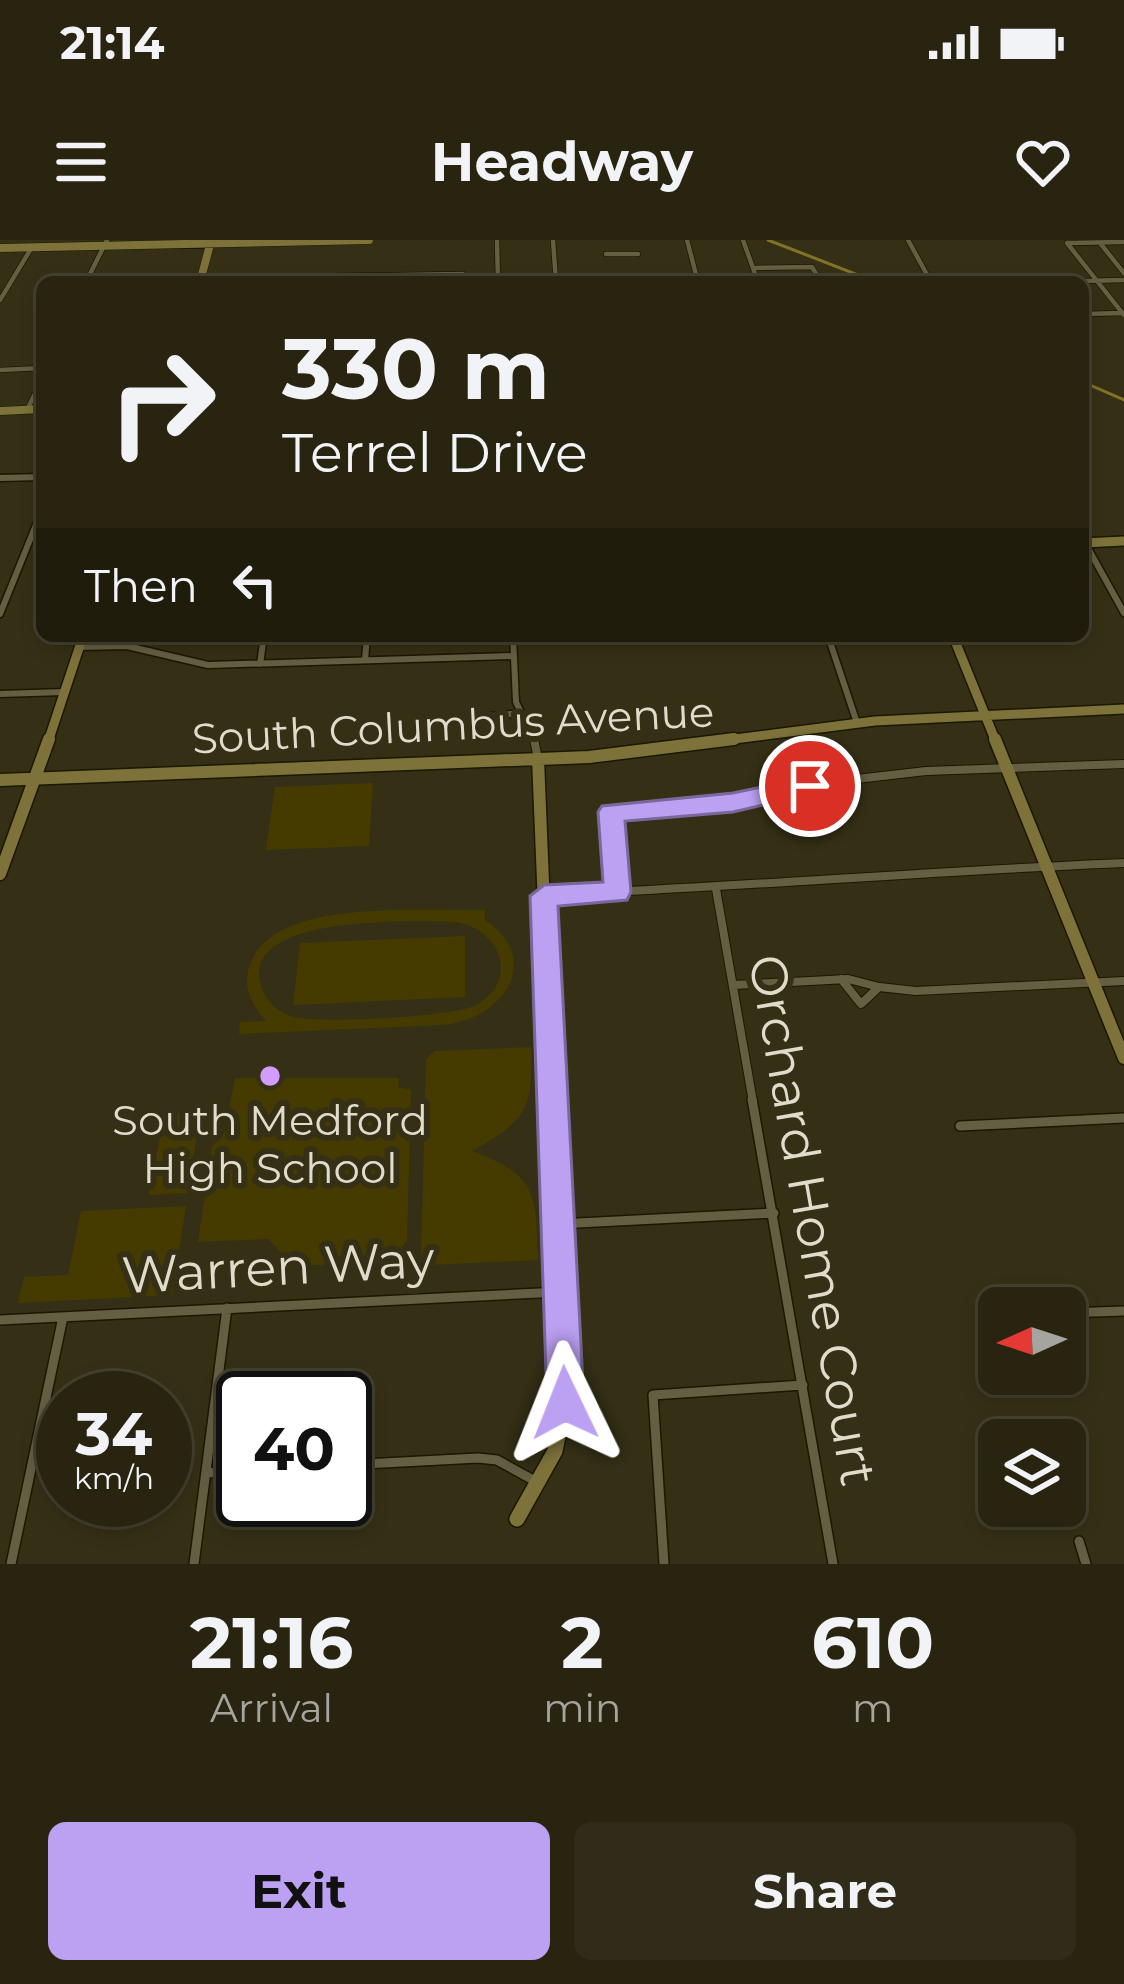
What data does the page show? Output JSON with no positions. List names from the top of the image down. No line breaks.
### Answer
{"streets":{"street":["South Columbus Avenue","Orchard Home Court","Warren Way"]},"places":["South Medford High School"],"north":"left","page":{"status":"21:14","header":"Headway","turn":["330 m","Terrel Drive"],"then":"Then","speed":"34 km/h","limit":"40","eta":["21:16","Arrival","2","min","610","m"],"buttons":["Exit","Share"]}}
